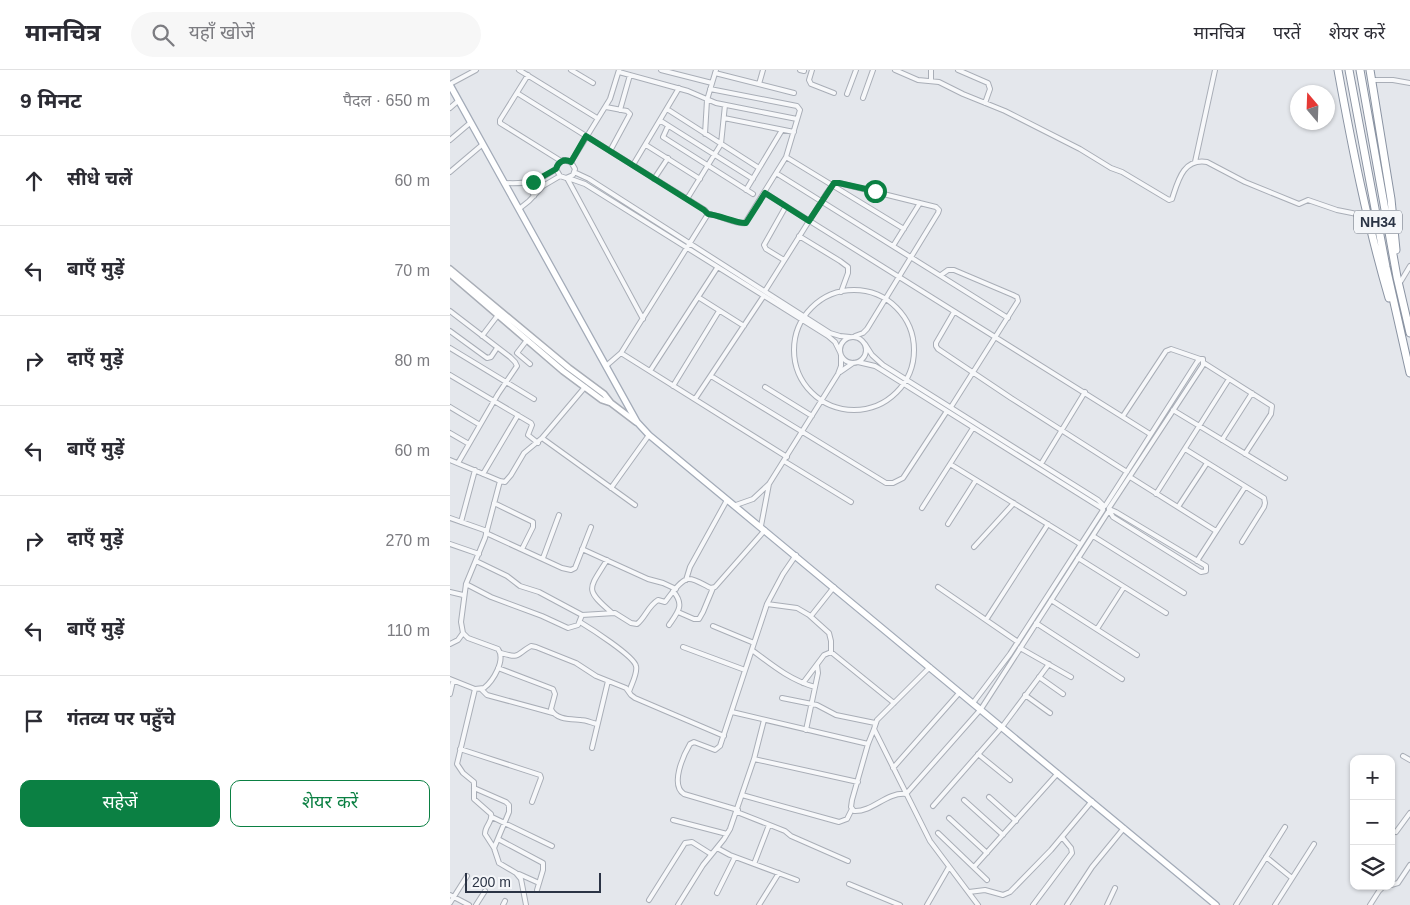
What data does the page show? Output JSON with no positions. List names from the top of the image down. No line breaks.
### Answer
{"streets":{"highway":["NH34"]},"scale_bar":"200 m","north":"top","page":{"header":"मानचित्र","search":"यहाँ खोजें","nav":["मानचित्र","परतें","शेयर करें"],"heading":["9 मिनट","पैदल · 650 m"],"list":[["सीधे चलें","60 m"],["बाएँ मुड़ें","70 m"],["दाएँ मुड़ें","80 m"],["बाएँ मुड़ें","60 m"],["दाएँ मुड़ें","270 m"],["बाएँ मुड़ें","110 m"],"गंतव्य पर पहुँचे"],"map_buttons":["+","−"],"buttons":["सहेजें","शेयर करें"],"scale":"200 m"}}
